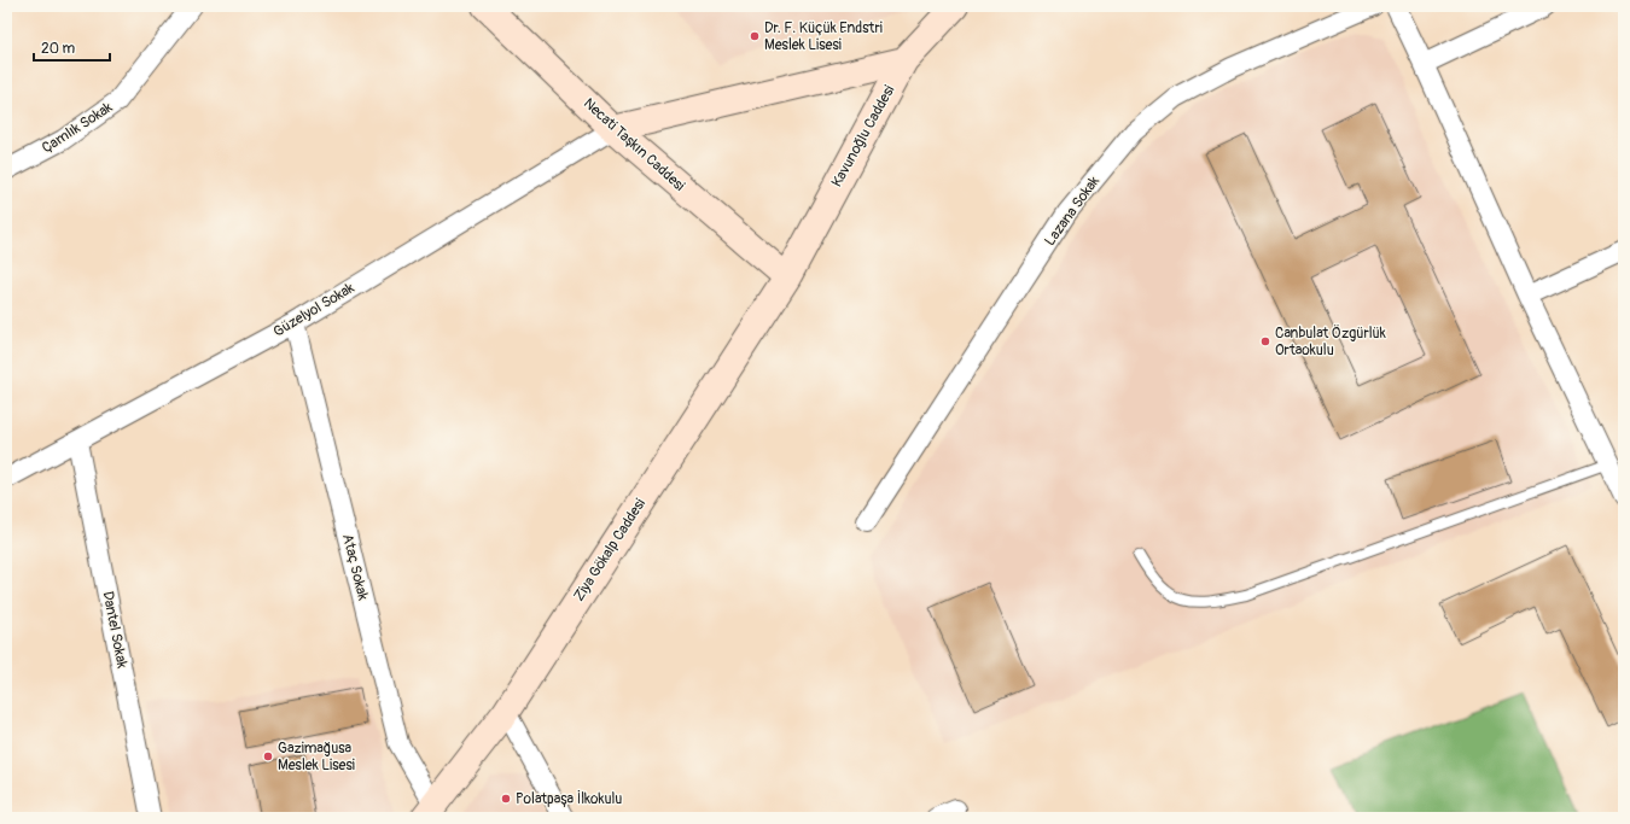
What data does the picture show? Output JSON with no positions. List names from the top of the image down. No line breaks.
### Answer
{"streets":{"main road":["Kavunoğlu Caddesi","Necati Taşkın Caddesi","Ziya Gökalp Caddesi"],"street":["Çamlık Sokak","Lazana Sokak","Güzelyol Sokak","Ataç Sokak","Dantel Sokak"]},"crossings":[["Kavunoğlu Caddesi","Necati Taşkın Caddesi"],["Kavunoğlu Caddesi","Ziya Gökalp Caddesi"],["Necati Taşkın Caddesi","Güzelyol Sokak"],["Necati Taşkın Caddesi","Ziya Gökalp Caddesi"],["Güzelyol Sokak","Ataç Sokak"],["Güzelyol Sokak","Dantel Sokak"],["Ziya Gökalp Caddesi","Ataç Sokak"]],"places":["Dr. F. Küçük Endstri Meslek Lisesi","Canbulat Özgürlük Ortaokulu","Gazimağusa Meslek Lisesi","Polatpaşa İlkokulu"],"scale_bar":"20 m"}
